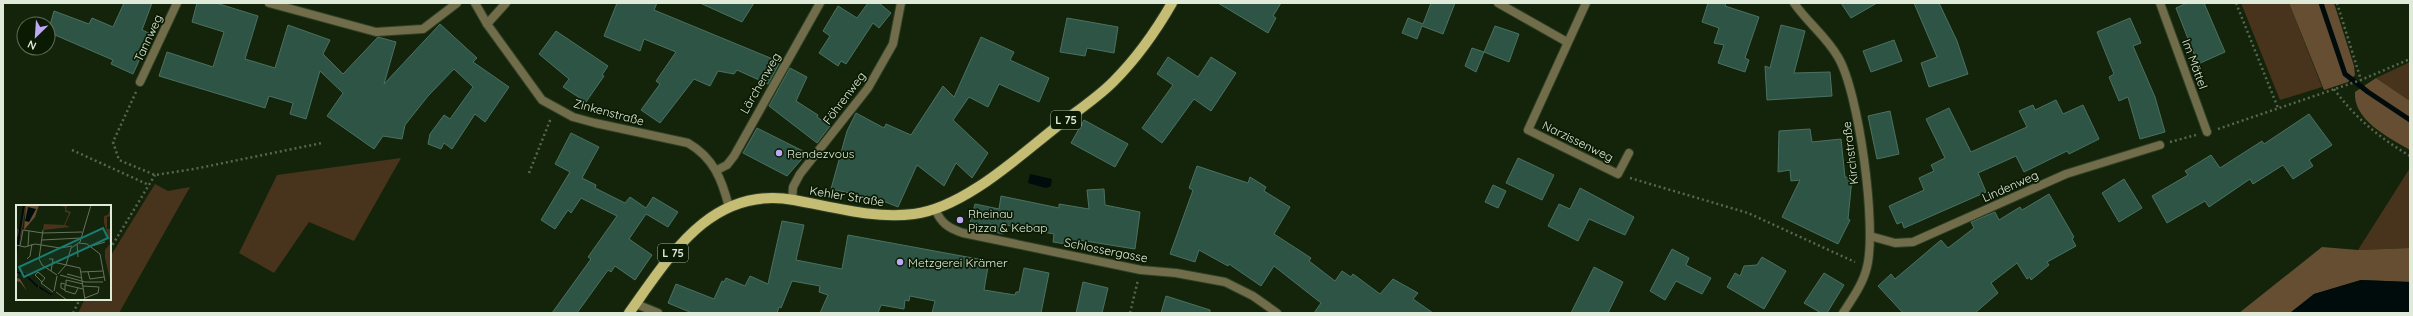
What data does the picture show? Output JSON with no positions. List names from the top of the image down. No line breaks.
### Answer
{"streets":{"main road":["L 75","Kehler Straße"],"street":["Tannweg","Im Mättel","Lärchenweg","Föhrenweg","Zinkenstraße","Narzissenweg","Kirchstraße","Lindenweg","Schlossergasse"]},"crossings":[["Lärchenweg","Zinkenstraße"],["Föhrenweg","Kehler Straße"],["Zinkenstraße","Kehler Straße"],["Kirchstraße","Lindenweg"],["Kehler Straße","Schlossergasse"]],"places":["Rendezvous","Rheinau Pizza & Kebap","Metzgerei Krämer"],"north":"bottom left"}
